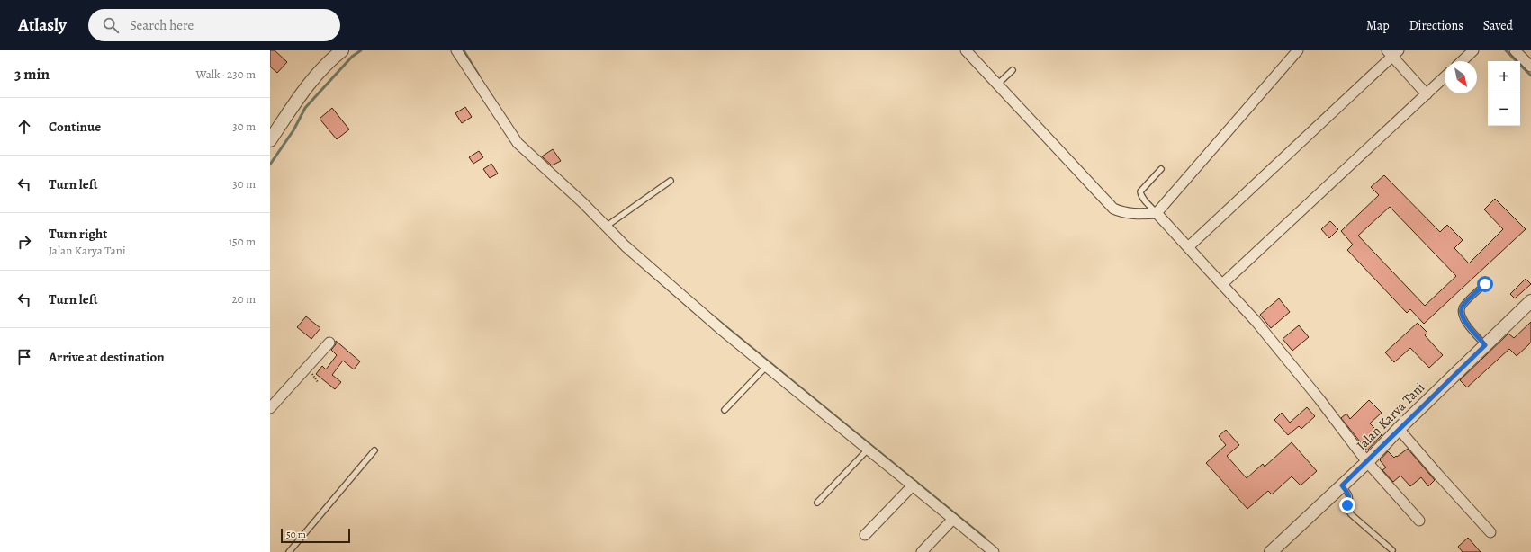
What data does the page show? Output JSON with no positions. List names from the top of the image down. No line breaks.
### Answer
{"streets":{"street":["Jalan Karya Tani"]},"scale_bar":"50 m","north":"bottom right","page":{"header":"Atlasly","search":"Search here","nav":["Map","Directions","Saved"],"heading":["3 min","Walk · 230 m"],"map_buttons":["+","−"],"list":[["Continue","30 m"],["Turn left","30 m"],["Turn right","Jalan Karya Tani","150 m"],["Turn left","20 m"],"Arrive at destination"],"scale":"50 m"}}
